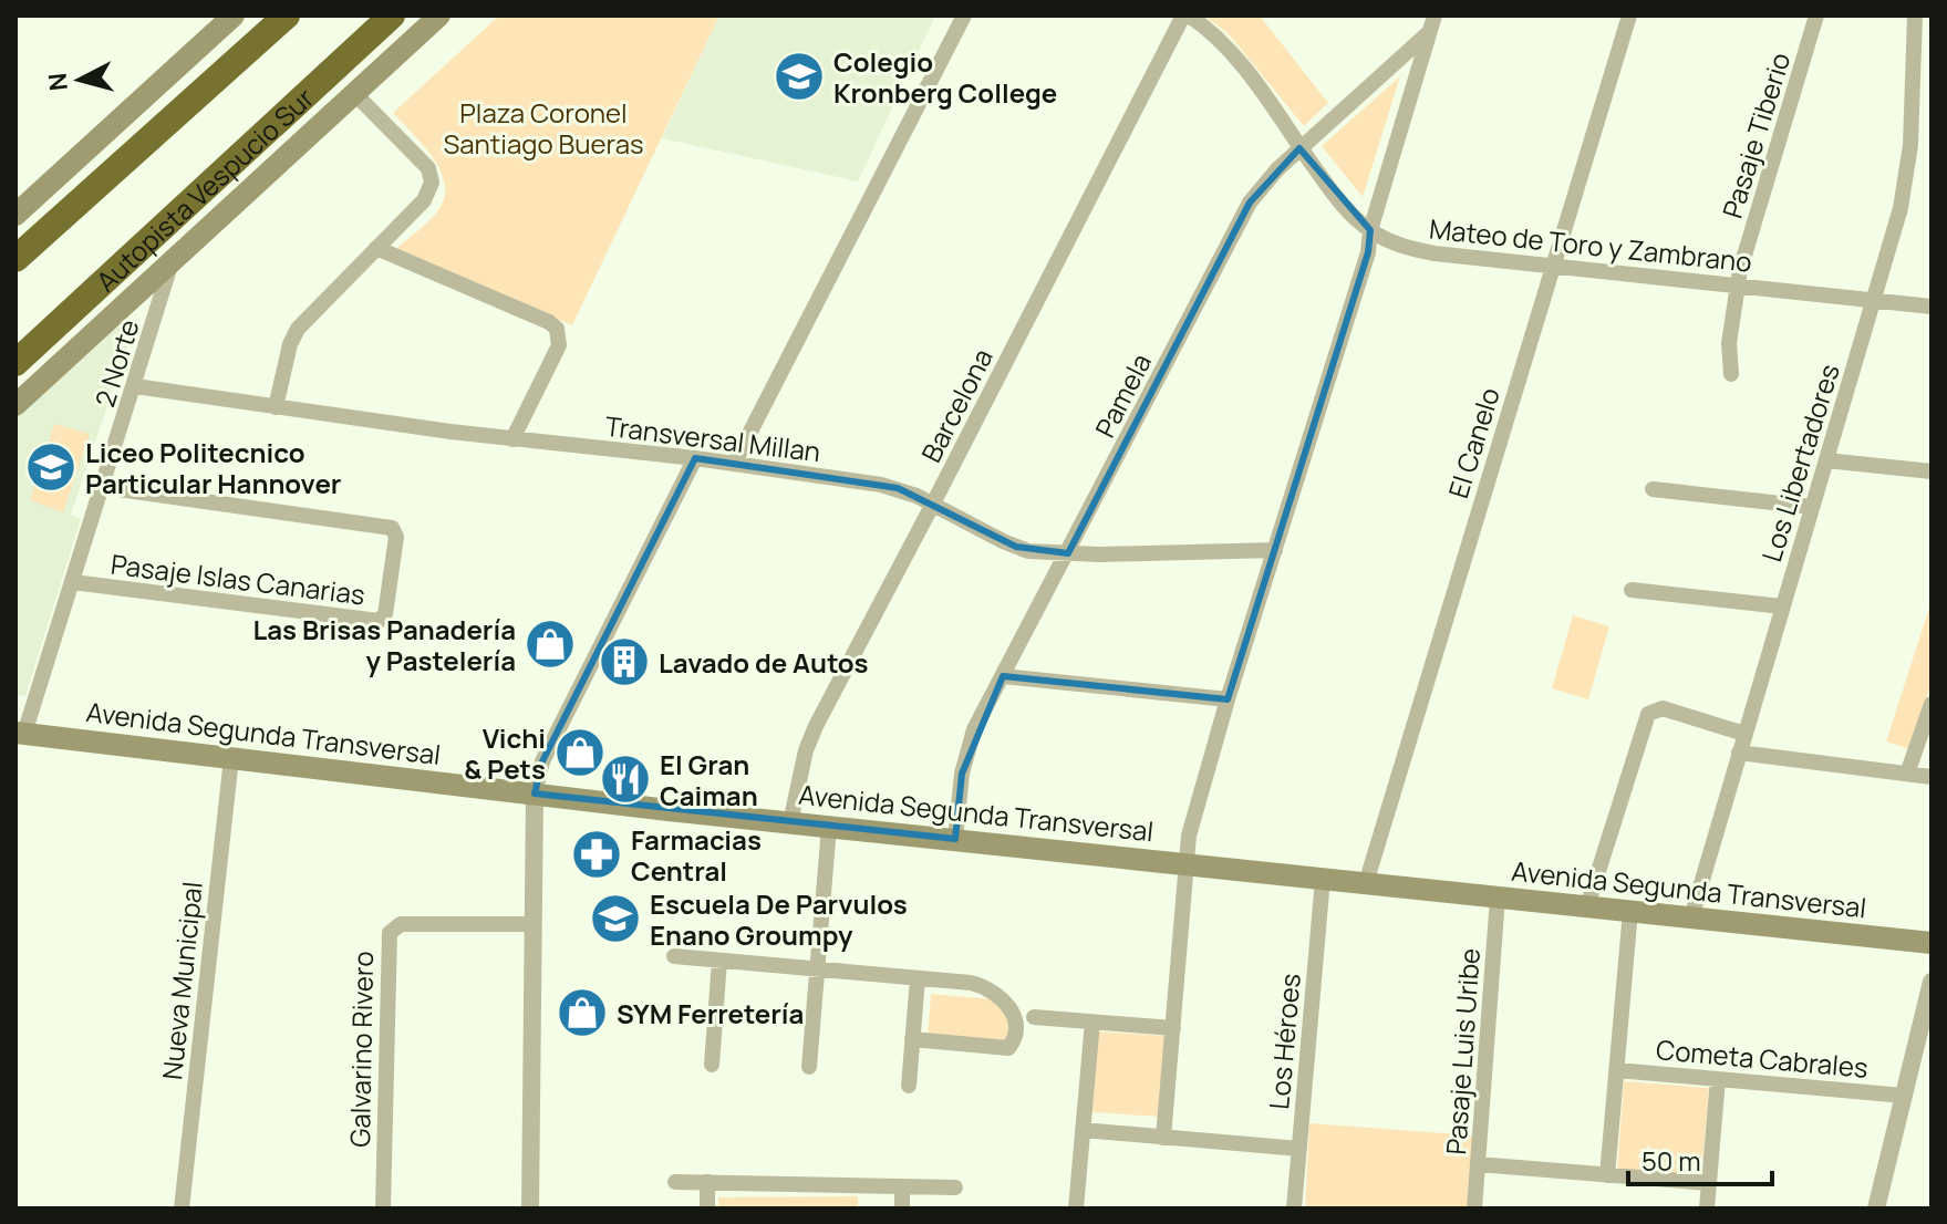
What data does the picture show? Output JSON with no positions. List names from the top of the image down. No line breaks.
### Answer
{"streets":{"highway":["Autopista Vespucio Sur"],"main road":["Avenida Segunda Transversal"],"street":["Pasaje Tiberio","Mateo de Toro y Zambrano","2 Norte","Pamela","Barcelona","Transversal Millan","El Canelo","Los Libertadores","Pasaje Islas Canarias","Nueva Municipal","Los Héroes","Galvarino Rivero","Pasaje Luis Uribe","Cometa Cabrales"]},"crossings":[["Pasaje Tiberio","Mateo de Toro y Zambrano"],["Mateo de Toro y Zambrano","Pamela"],["Mateo de Toro y Zambrano","Barcelona"],["Mateo de Toro y Zambrano","El Canelo"],["Mateo de Toro y Zambrano","Los Libertadores"],["2 Norte","Transversal Millan"],["2 Norte","Pasaje Islas Canarias"],["2 Norte","Avenida Segunda Transversal"],["Pamela","Transversal Millan"],["Pamela","Avenida Segunda Transversal"],["Barcelona","Transversal Millan"],["Barcelona","Avenida Segunda Transversal"],["El Canelo","Avenida Segunda Transversal"],["Los Libertadores","Avenida Segunda Transversal"],["Avenida Segunda Transversal","Nueva Municipal"],["Avenida Segunda Transversal","Los Héroes"],["Avenida Segunda Transversal","Pasaje Luis Uribe"]],"parks":["Plaza Coronel Santiago Bueras"],"places":{"school or university":["Colegio Kronberg College","Liceo Politecnico Particular Hannover","Escuela De Parvulos Enano Groumpy"],"shop":["Las Brisas Panadería y Pastelería","Vichi & Pets","SYM Ferretería"],"building":["Lavado de Autos"],"restaurant":["El Gran Caiman"],"pharmacy":["Farmacias Central"]},"scale_bar":"50 m","north":"left"}
